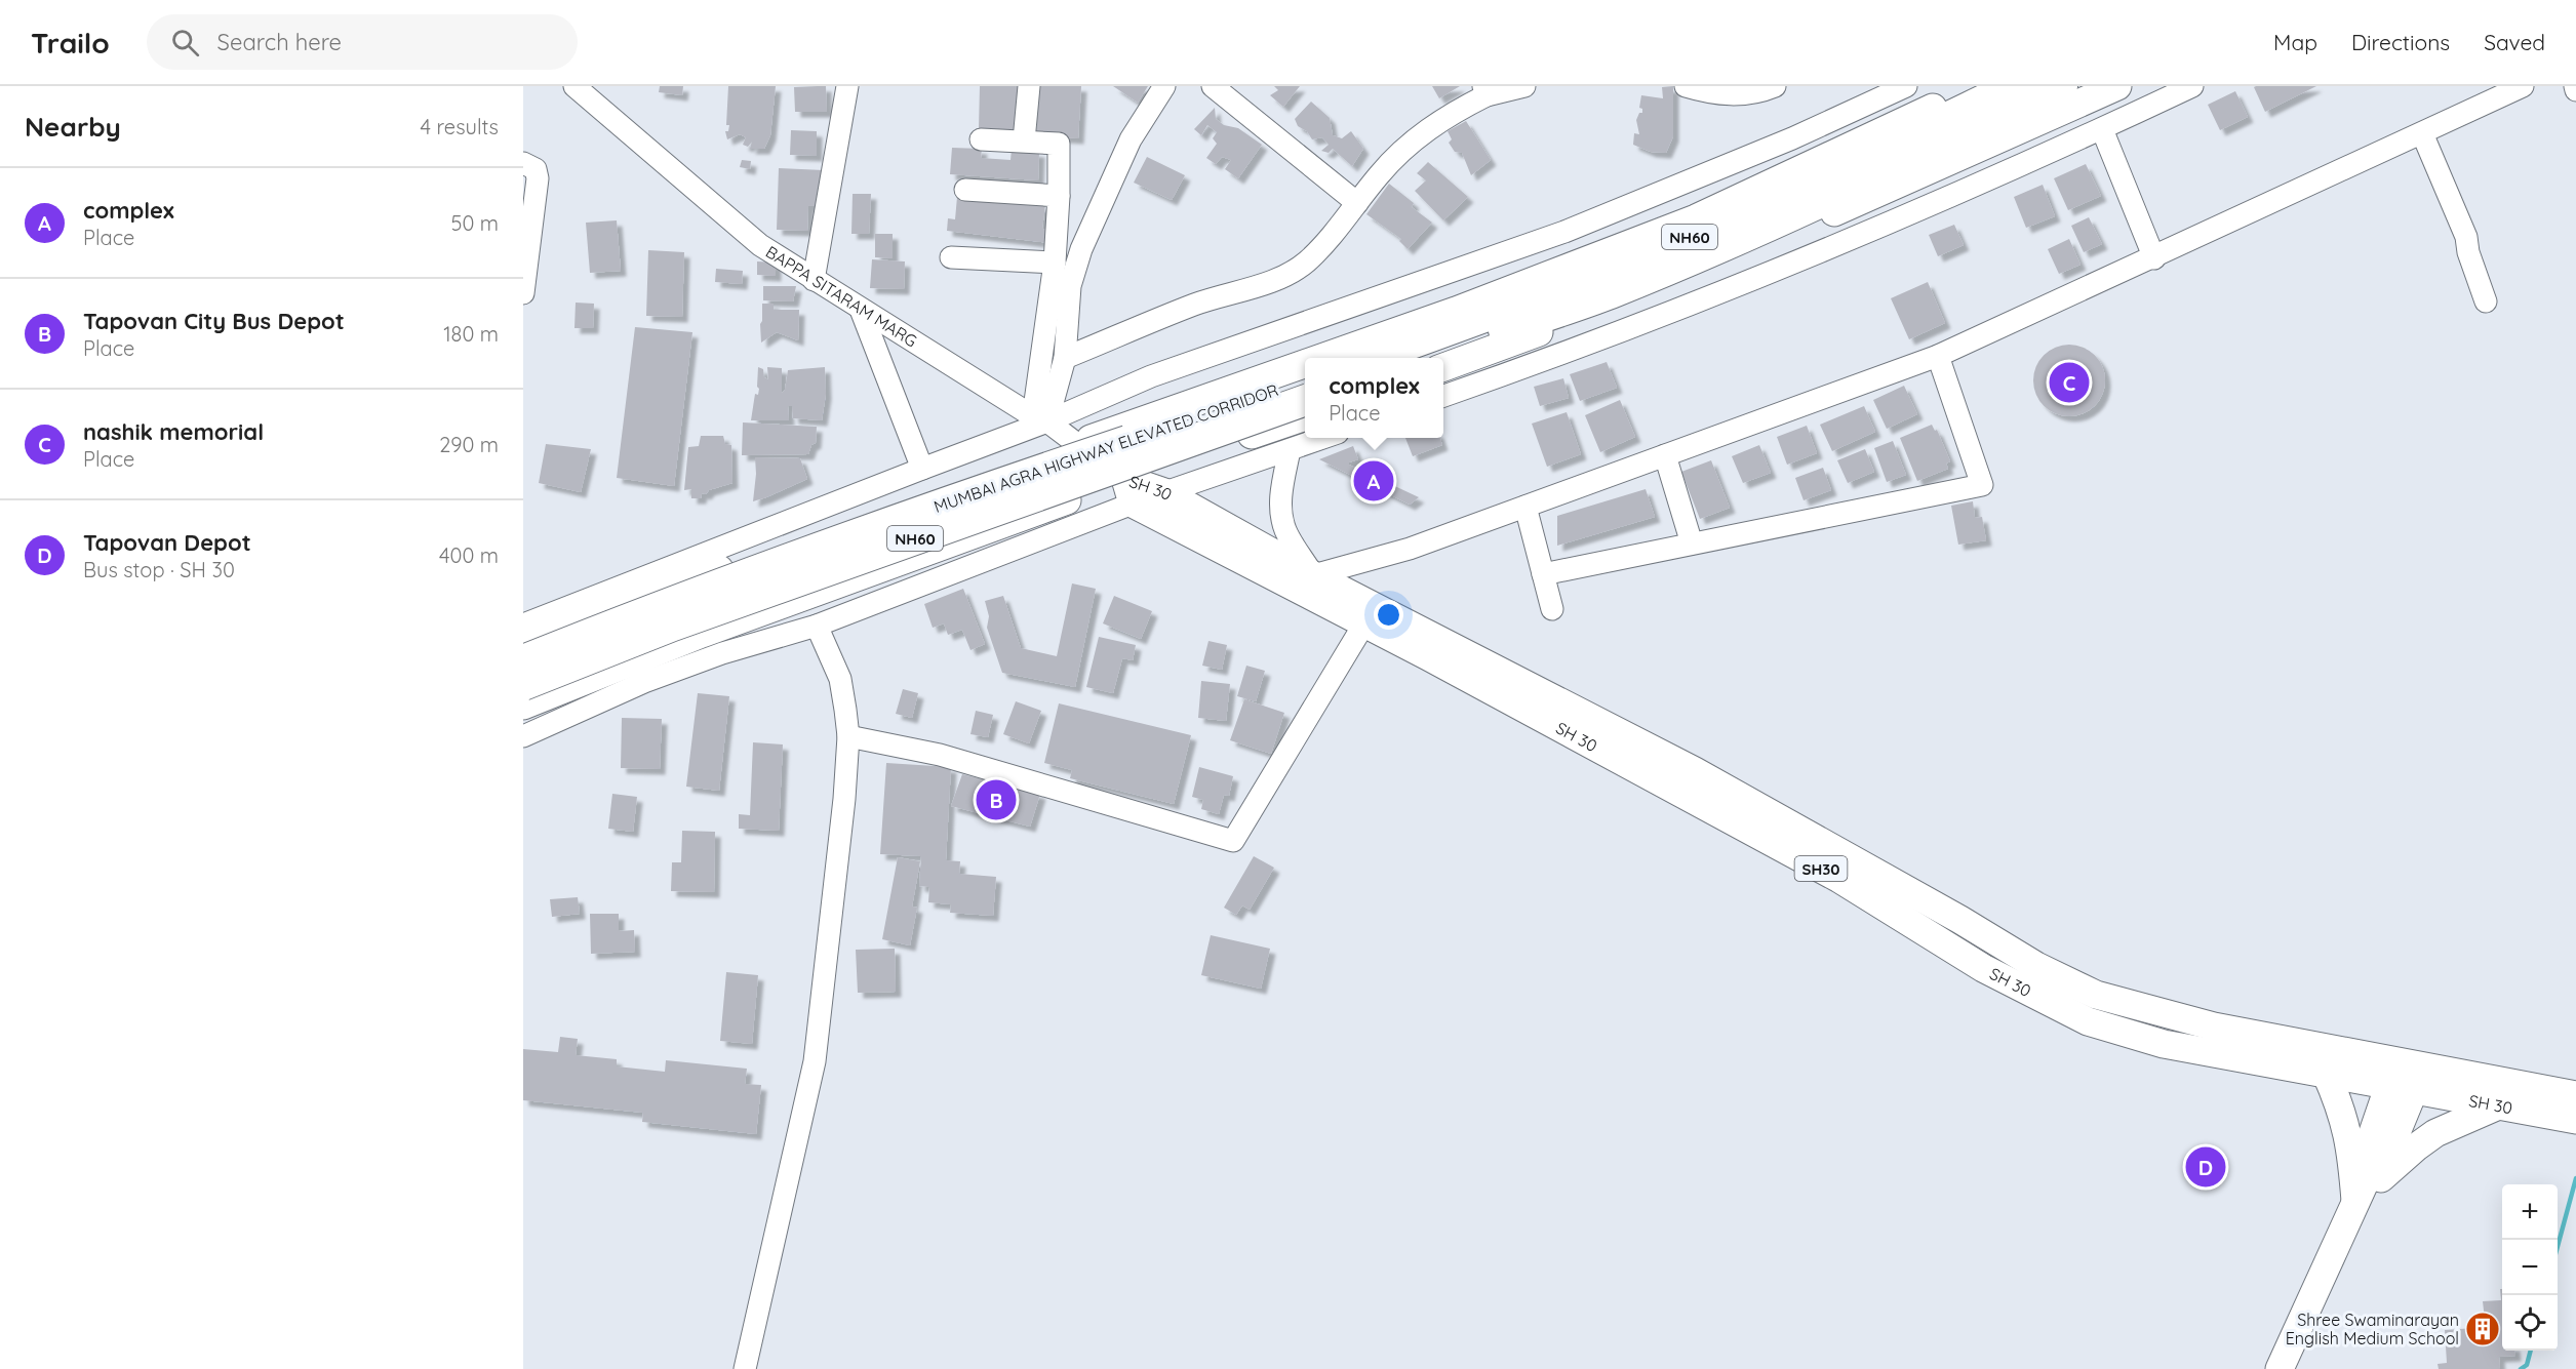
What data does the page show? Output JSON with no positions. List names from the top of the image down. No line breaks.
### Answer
{"streets":{"highway":["NH60","MUMBAI AGRA HIGHWAY ELEVATED CORRIDOR"],"main road":["SH 30","SH30"],"street":["BAPPA SITARAM MARG"]},"crossings":[["BAPPA SITARAM MARG","SH 30"]],"places":{"building":["Shree Swaminarayan English Medium School"]},"page":{"header":"Trailo","search":"Search here","nav":["Map","Directions","Saved"],"heading":["Nearby","4 results"],"list":[{"mark":"A","name":"complex","note":"Place","value":"50 m"},{"mark":"B","name":"Tapovan City Bus Depot","note":"Place","value":"180 m"},{"mark":"C","name":"nashik memorial","note":"Place","value":"290 m"},{"mark":"D","name":"Tapovan Depot","note":"Bus stop · SH 30","value":"400 m"}],"popup":["complex","Place"],"pins":["C","A","B","D"],"map_buttons":["+","−"]}}
